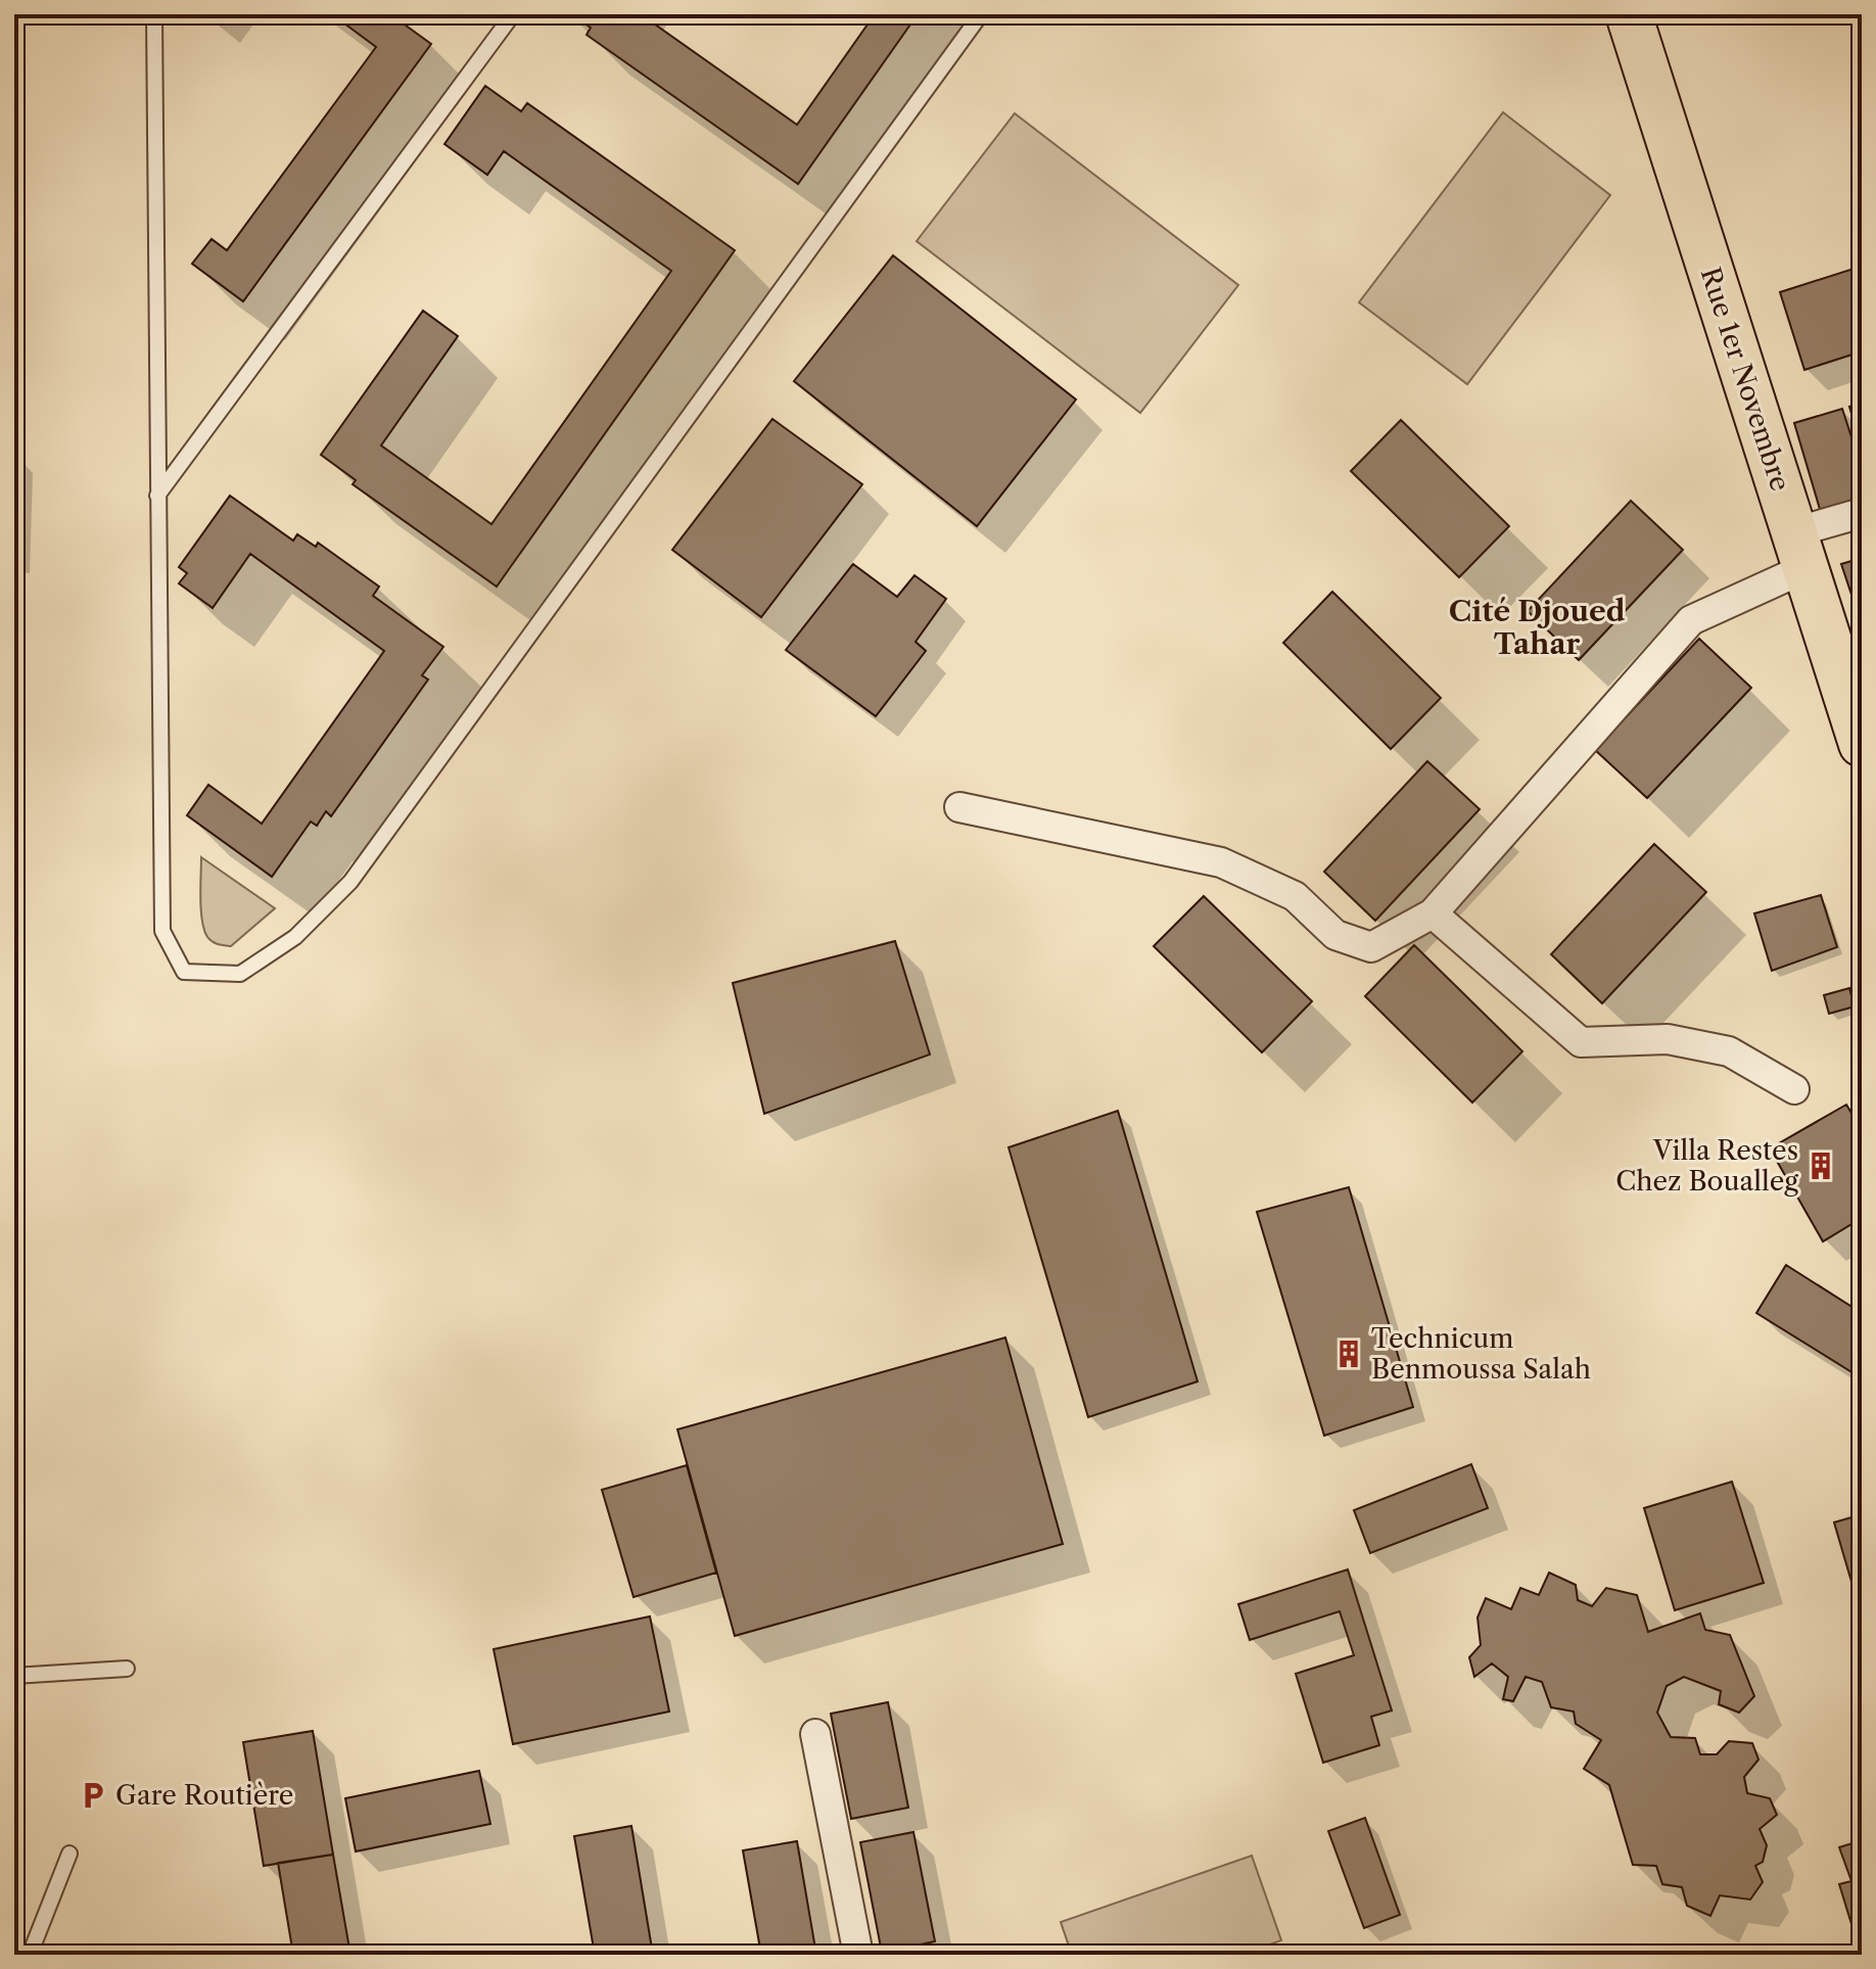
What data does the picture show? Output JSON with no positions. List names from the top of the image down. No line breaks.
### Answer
{"streets":{"main road":["Rue 1er Novembre"]},"districts":["Cité Djoued Tahar"],"places":{"building":["Villa Restes Chez Boualleg","Technicum Benmoussa Salah"],"parking":["Gare Routière"]}}
